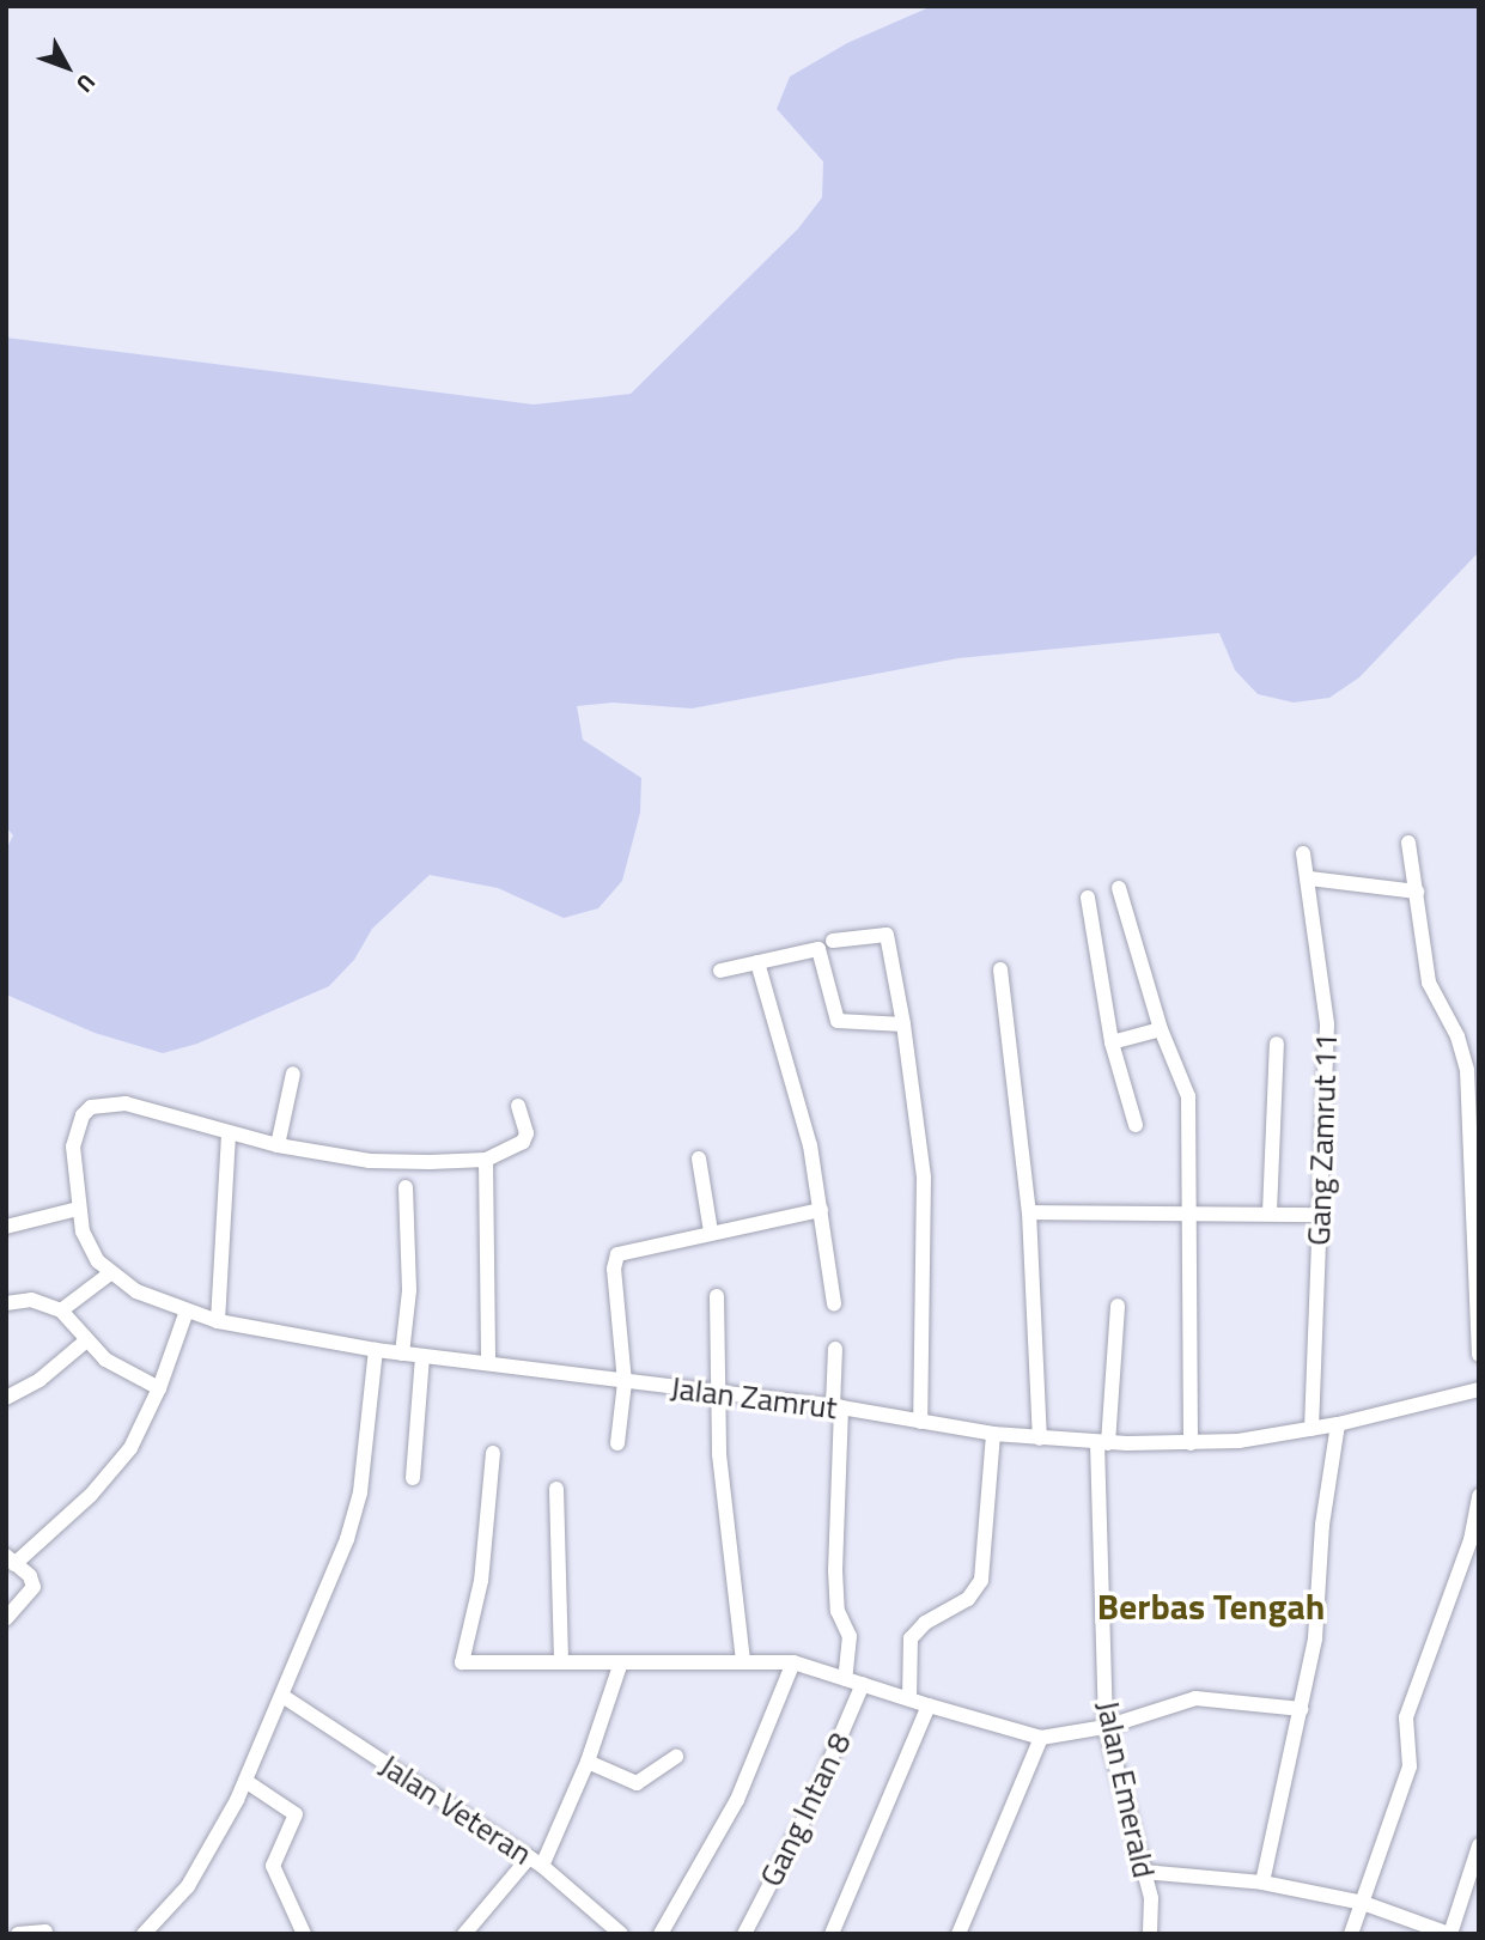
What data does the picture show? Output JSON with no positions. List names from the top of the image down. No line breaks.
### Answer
{"streets":{"street":["Gang Zamrut 11","Jalan Zamrut","Jalan Emerald","Jalan Veteran","Gang Intan 8"]},"crossings":[["Gang Zamrut 11","Jalan Zamrut"],["Jalan Zamrut","Jalan Emerald"]],"districts":["Berbas Tengah"],"north":"bottom right"}
